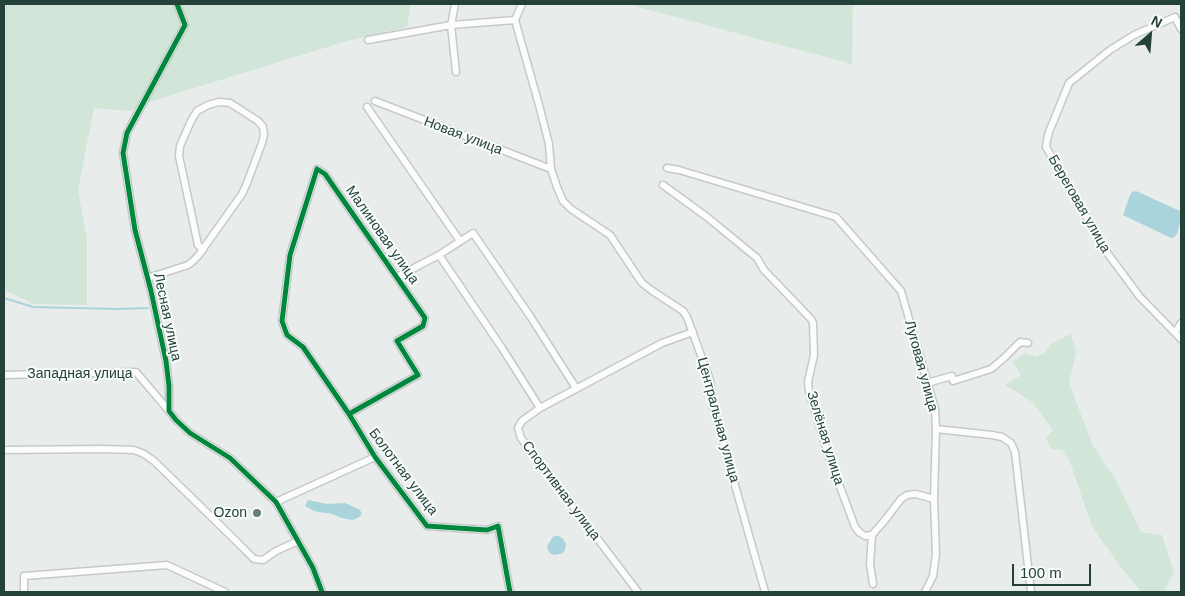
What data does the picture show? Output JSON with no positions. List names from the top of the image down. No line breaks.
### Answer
{"streets":{"street":["Новая улица","Береговая улица","Малиновая улица","Лесная улица","Луговая улица","Западная улица","Центральная улица","Зелёная улица","Болотная улица","Спортивная улица"]},"crossings":[["Новая улица","Центральная улица"],["Малиновая улица","Болотная улица"],["Лесная улица","Западная улица"],["Центральная улица","Спортивная улица"]],"places":["Ozon"],"scale_bar":"100 m","north":"top right"}
